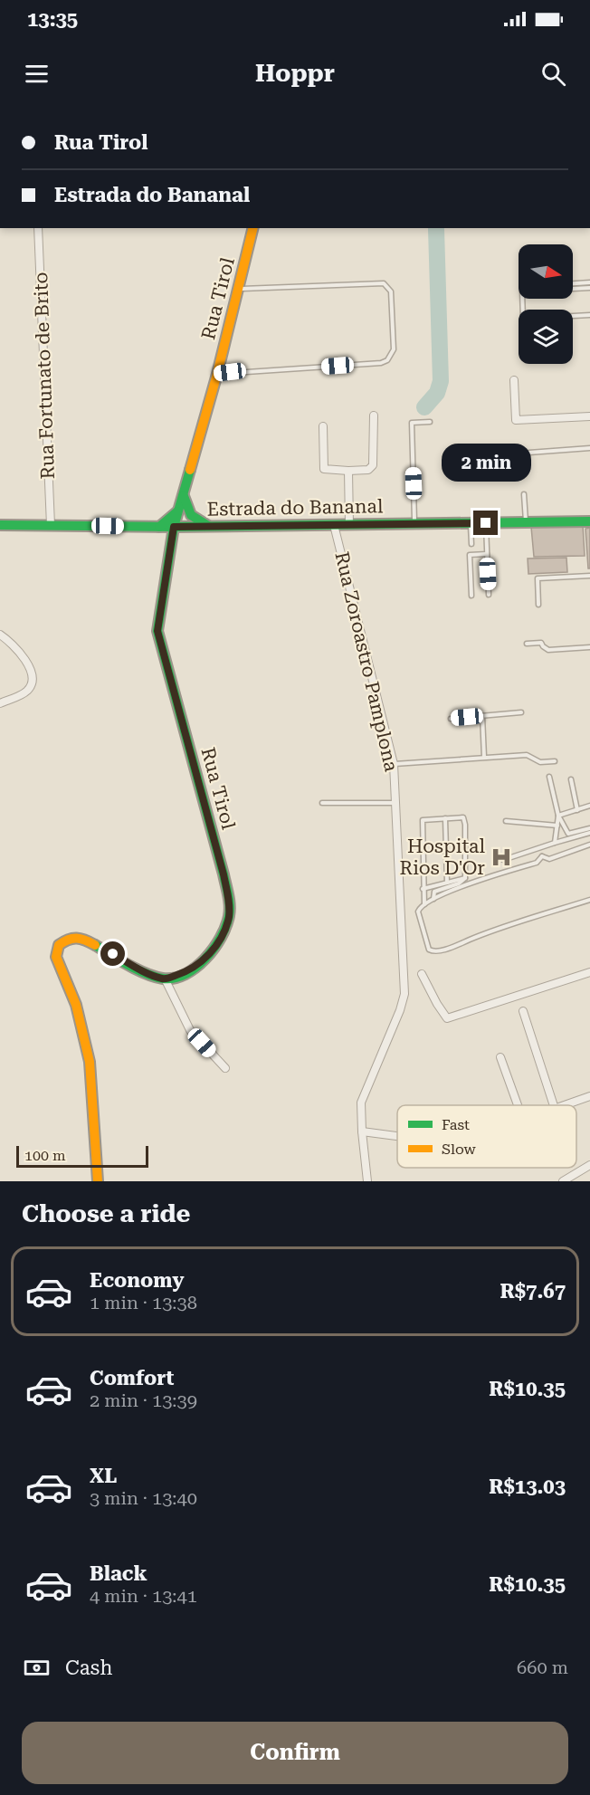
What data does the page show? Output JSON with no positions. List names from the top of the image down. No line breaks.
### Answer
{"streets":{"street":["Rua Tirol","Rua Fortunato de Brito","Estrada do Bananal","Rua Zoroastro Pamplona"]},"crossings":[["Rua Tirol","Estrada do Bananal"],["Rua Fortunato de Brito","Estrada do Bananal"],["Estrada do Bananal","Rua Zoroastro Pamplona"]],"places":{"hospital":["Hospital Rios D'Or"]},"legend":["Fast","Slow"],"scale_bar":"100 m","north":"right","page":{"status":"13:35","header":"Hoppr","banner":["Rua Tirol","Estrada do Bananal"],"bubble":"2 min","scale":"100 m","heading":"Choose a ride","list":[{"name":"Economy","note":"1 min · 13:38","value":"R$7.67"},{"name":"Comfort","note":"2 min · 13:39","value":"R$10.35"},{"name":"XL","note":"3 min · 13:40","value":"R$13.03"},{"name":"Black","note":"4 min · 13:41","value":"R$10.35"}],"pay":["Cash","660 m"],"buttons":"Confirm"}}
